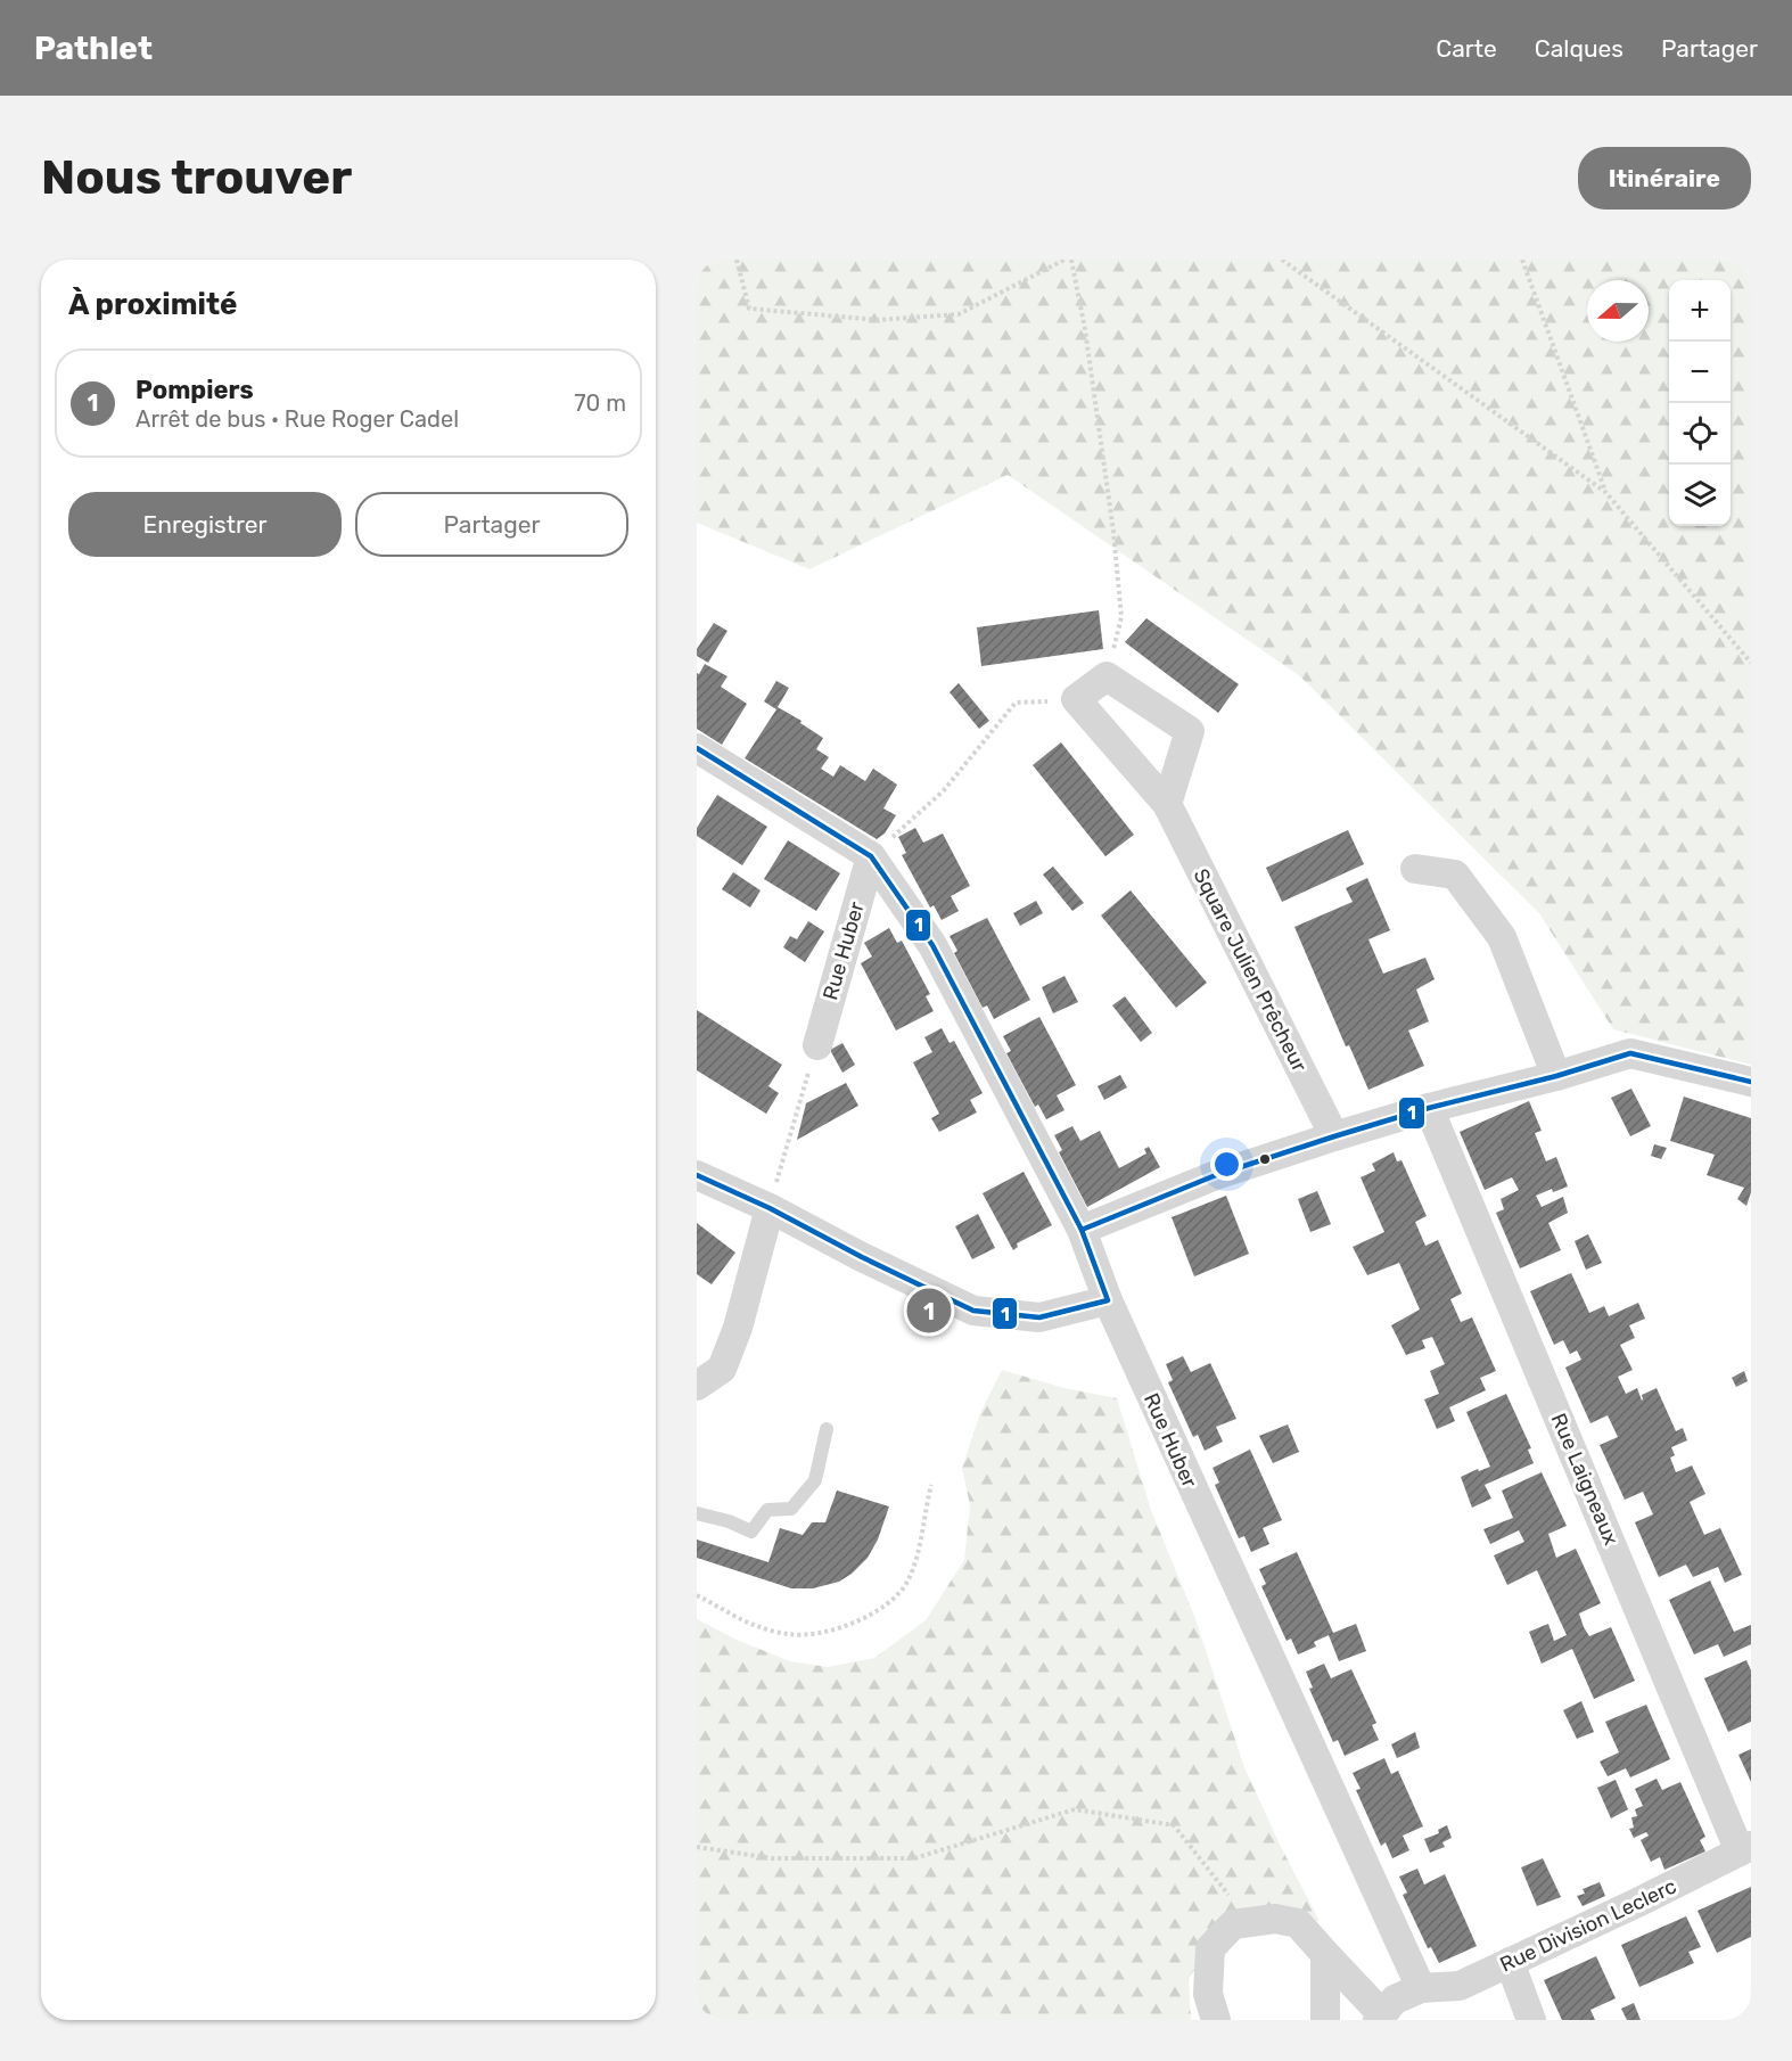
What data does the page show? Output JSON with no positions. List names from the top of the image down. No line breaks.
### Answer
{"streets":{"street":["Rue Huber","Square Julien Prêcheur","Rue Laigneaux","Rue Division Leclerc"]},"crossings":[["Rue Huber","Rue Division Leclerc"],["Rue Laigneaux","Rue Division Leclerc"]],"lines":["transit line 1"],"north":"left","page":{"header":"Pathlet","nav":["Carte","Calques","Partager"],"buttons":["Itinéraire",["Enregistrer","Partager"]],"title":"Nous trouver","heading":"À proximité","map_buttons":["+","−"],"list":[{"mark":"1","name":"Pompiers","note":"Arrêt de bus · Rue Roger Cadel","value":"70 m"}],"pins":"1"}}
